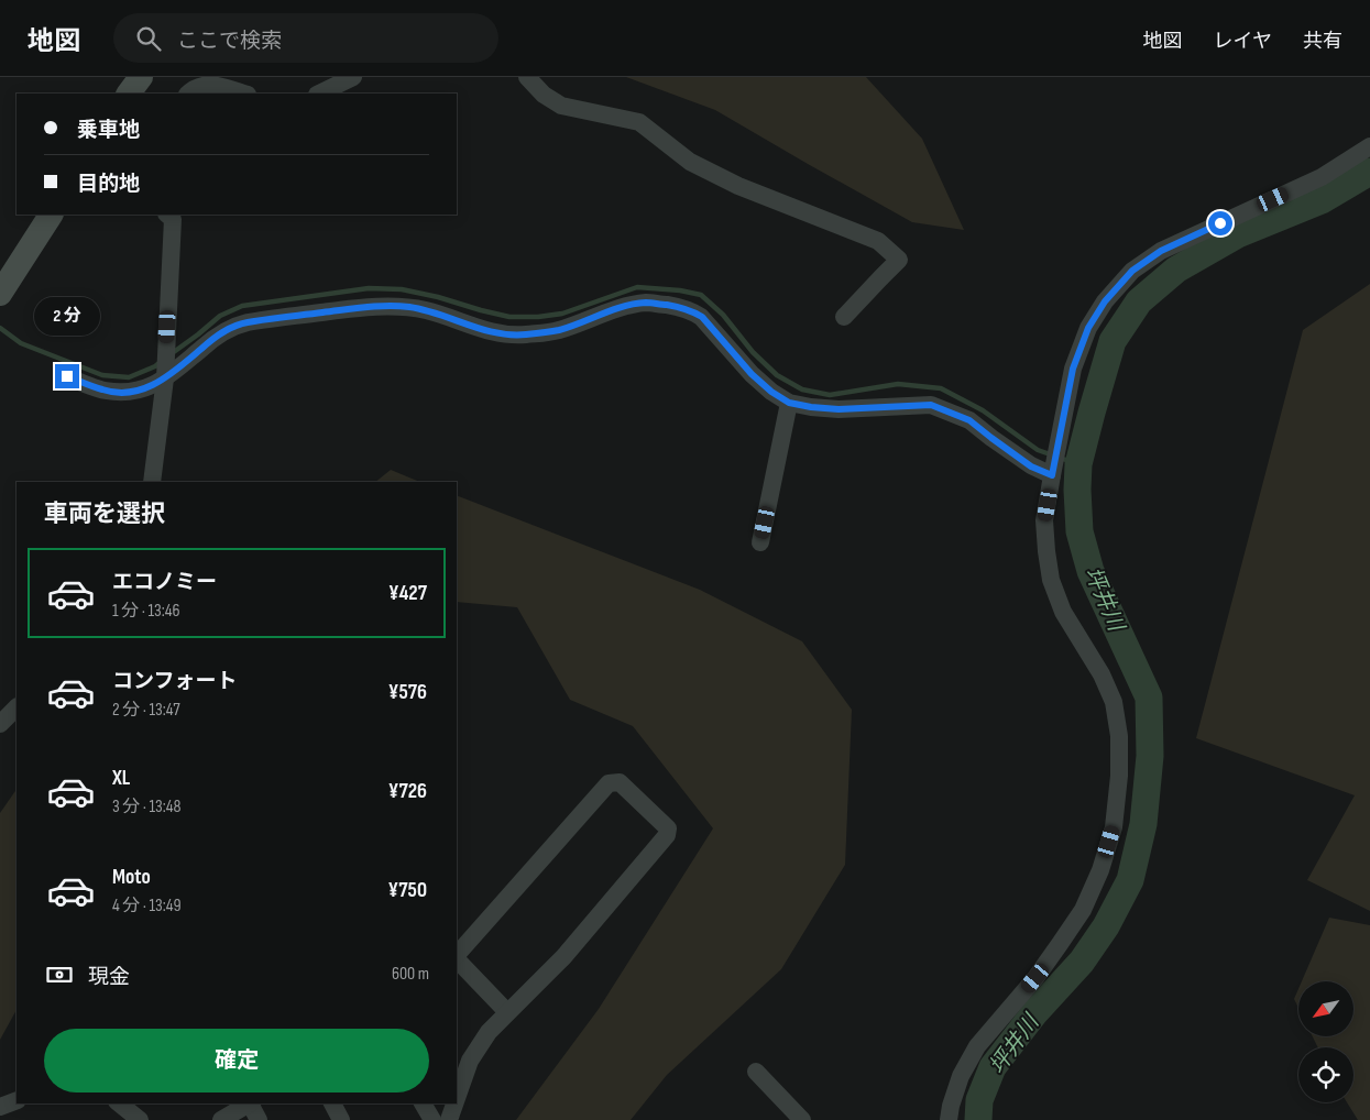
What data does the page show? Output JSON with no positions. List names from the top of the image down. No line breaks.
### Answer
{"water":["坪井川"],"north":"bottom left","page":{"header":"地図","search":"ここで検索","nav":["地図","レイヤ","共有"],"banner":["乗車地","目的地"],"bubble":"2 分","heading":"車両を選択","list":[{"name":"エコノミー","note":"1 分 · 13:46","value":"¥427"},{"name":"コンフォート","note":"2 分 · 13:47","value":"¥576"},{"name":"XL","note":"3 分 · 13:48","value":"¥726"},{"name":"Moto","note":"4 分 · 13:49","value":"¥750"}],"pay":["現金","600 m"],"buttons":"確定"}}
